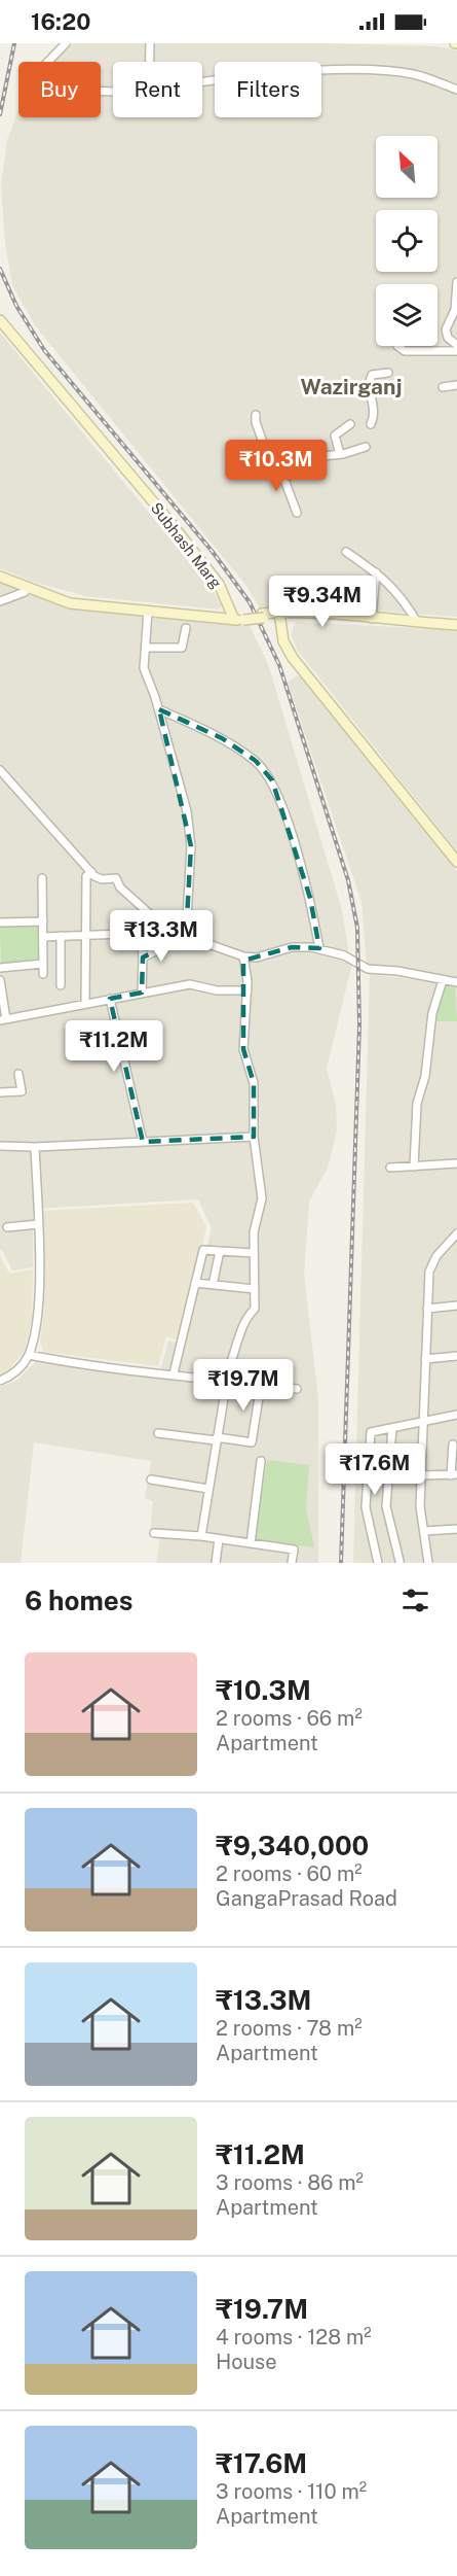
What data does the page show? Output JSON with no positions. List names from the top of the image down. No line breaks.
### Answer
{"streets":{"street":["Subhash Marg"]},"districts":["Wazirganj"],"north":"top left","page":{"status":"16:20","chip":["Buy","Rent","Filters"],"price":["₹10.3M","₹9.34M","₹13.3M","₹11.2M","₹19.7M","₹17.6M"],"heading":"6 homes","list":[{"name":"₹10.3M","note":"2 rooms · 66 m² · Apartment"},{"name":"₹9,340,000","note":"2 rooms · 60 m² · GangaPrasad Road"},{"name":"₹13.3M","note":"2 rooms · 78 m² · Apartment"},{"name":"₹11.2M","note":"3 rooms · 86 m² · Apartment"},{"name":"₹19.7M","note":"4 rooms · 128 m² · House"},{"name":"₹17.6M","note":"3 rooms · 110 m² · Apartment"}]}}
